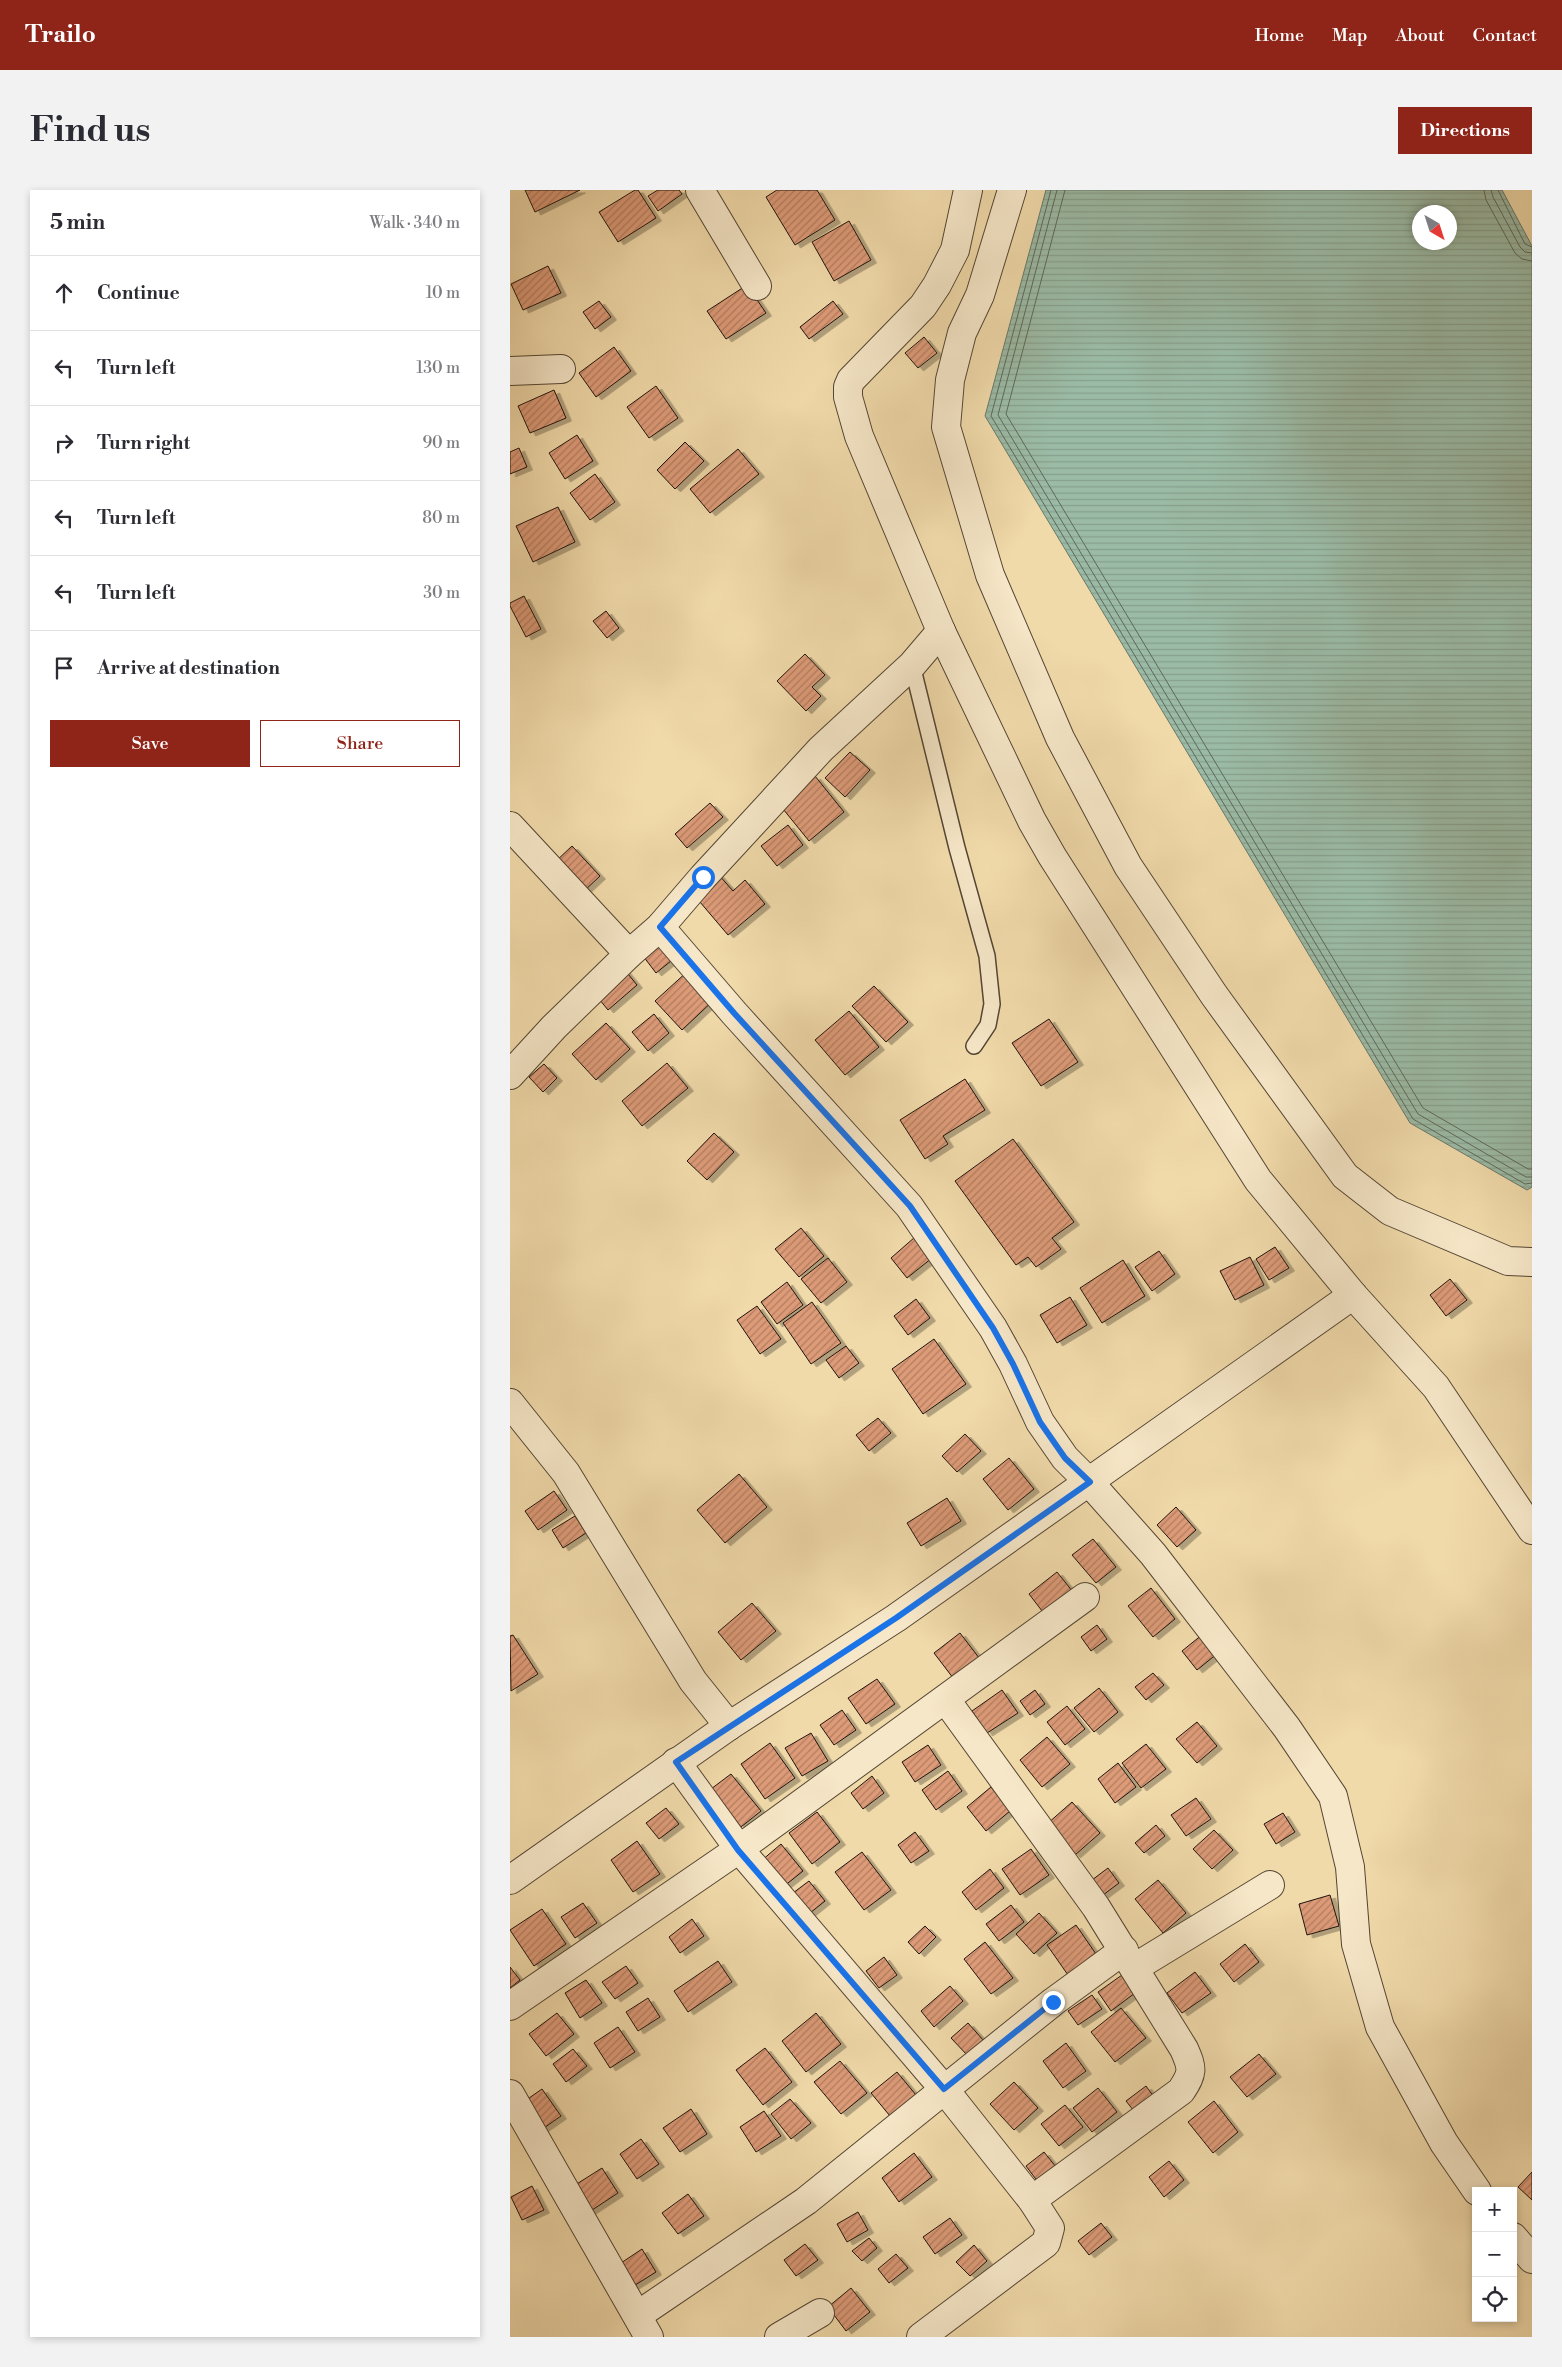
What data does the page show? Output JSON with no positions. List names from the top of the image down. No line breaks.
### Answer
{"north":"bottom right","page":{"header":"Trailo","nav":["Home","Map","About","Contact"],"buttons":["Directions",["Save","Share"]],"title":"Find us","heading":["5 min","Walk · 340 m"],"list":[["Continue","10 m"],["Turn left","130 m"],["Turn right","90 m"],["Turn left","80 m"],["Turn left","30 m"],"Arrive at destination"],"map_buttons":["+","−"]}}
